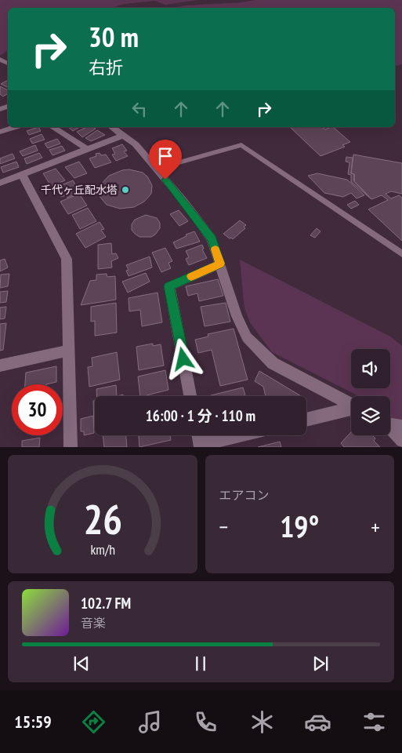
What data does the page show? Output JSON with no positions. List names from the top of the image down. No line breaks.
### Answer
{"places":["千代ヶ丘配水塔"],"page":{"turn":["30 m","右折"],"limit":"30","trip":"16:00 · 1 分 · 110 m","tile":"エアコン","heat":["−","19°","+"],"song":["102.7 FM","音楽"],"tabs":"15:59","gauge":["26","km/h"]}}
